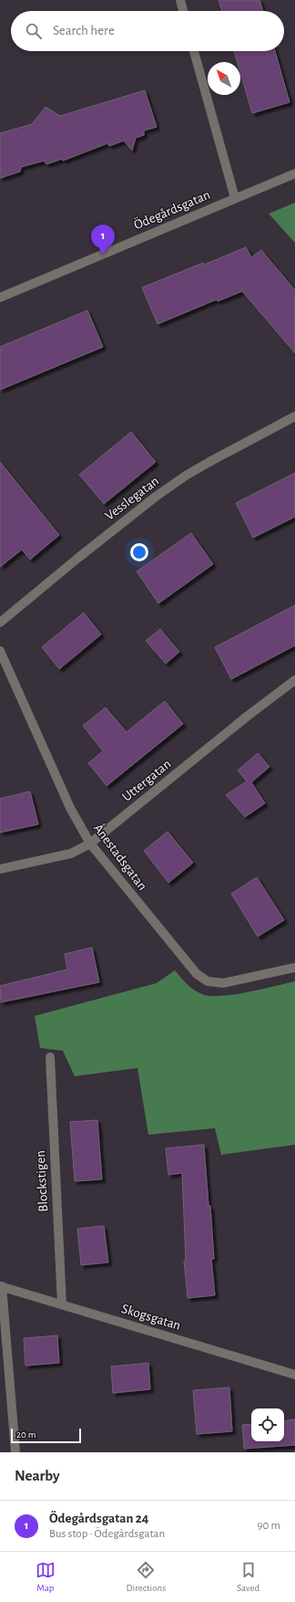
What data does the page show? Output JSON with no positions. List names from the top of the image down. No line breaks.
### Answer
{"streets":{"street":["Ödegårdsgatan","Vesslegatan","Uttergatan","Ånestadsgatan","Blockstigen","Skogsgatan"]},"crossings":[["Uttergatan","Ånestadsgatan"],["Blockstigen","Skogsgatan"]],"scale_bar":"20 m","north":"top left","page":{"search":"Search here","pins":"1","scale":"20 m","heading":"Nearby","list":[{"mark":"1","name":"Ödegårdsgatan 24","note":"Bus stop · Ödegårdsgatan","value":"90 m"}],"nav":["Map","Directions","Saved"]}}
